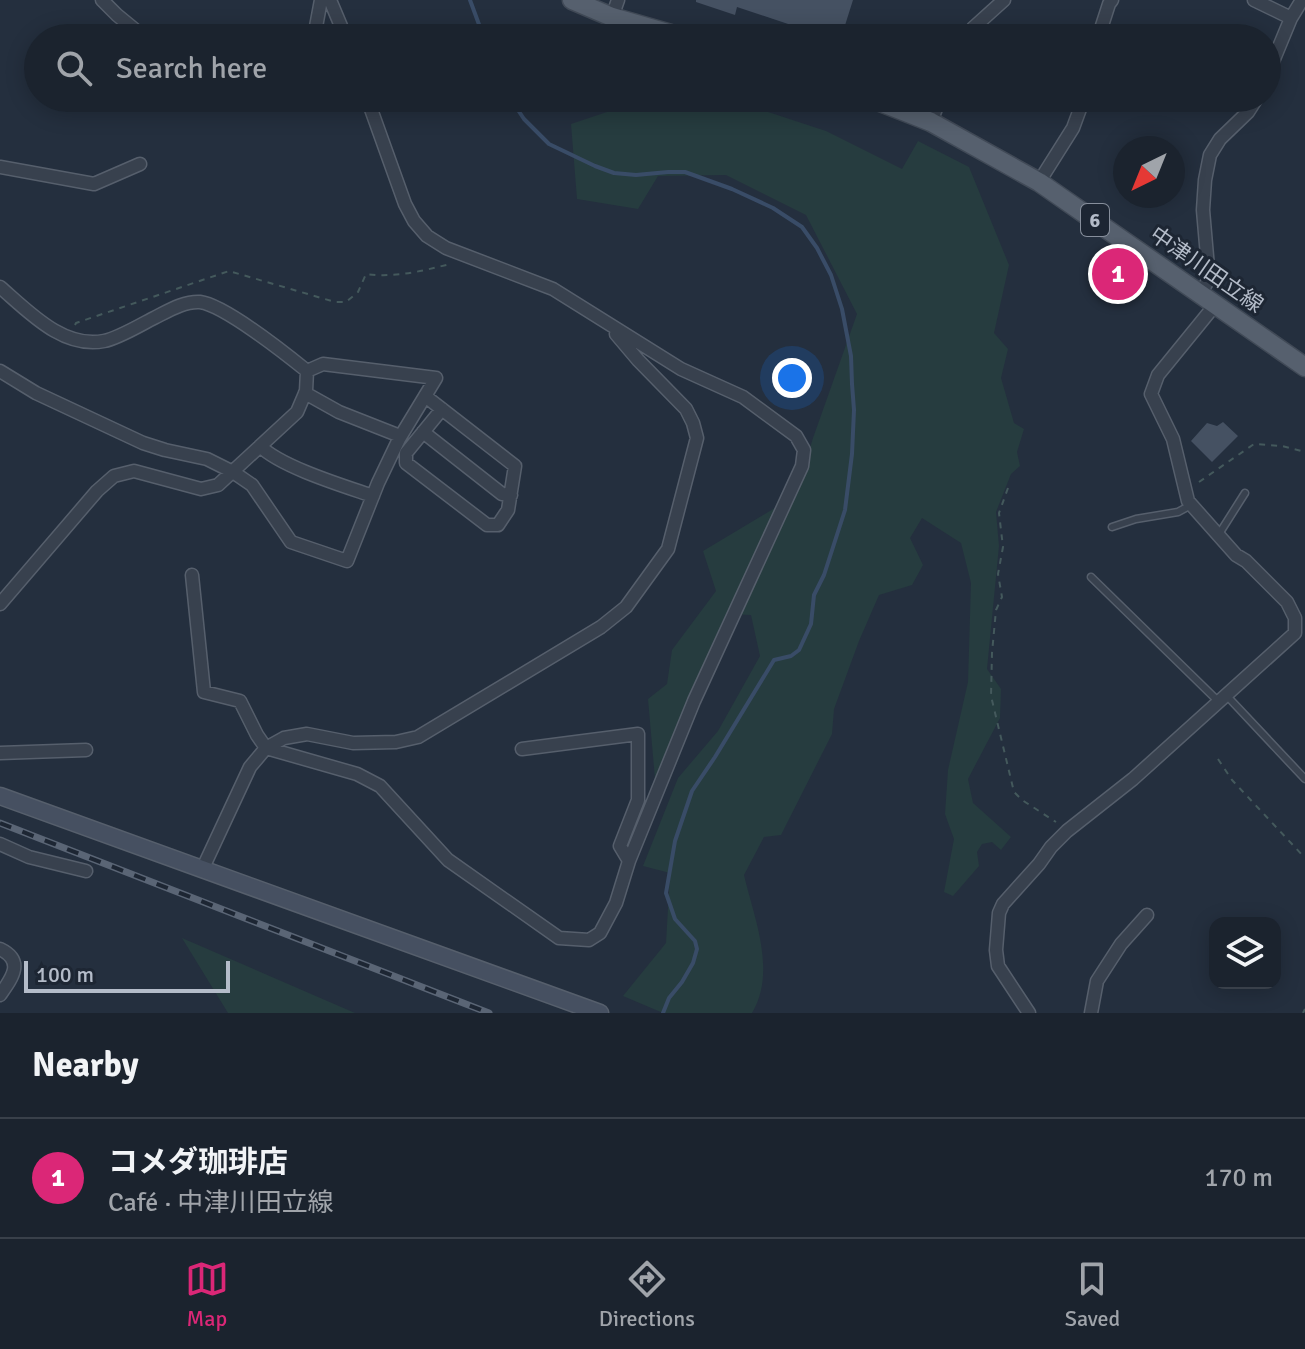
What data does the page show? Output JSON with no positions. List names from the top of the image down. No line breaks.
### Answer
{"streets":{"main road":["6","中津川田立線"]},"scale_bar":"100 m","north":"bottom left","page":{"search":"Search here","pins":"1","scale":"100 m","heading":"Nearby","list":[{"mark":"1","name":"コメダ珈琲店","note":"Café · 中津川田立線","value":"170 m"}],"nav":["Map","Directions","Saved"]}}
